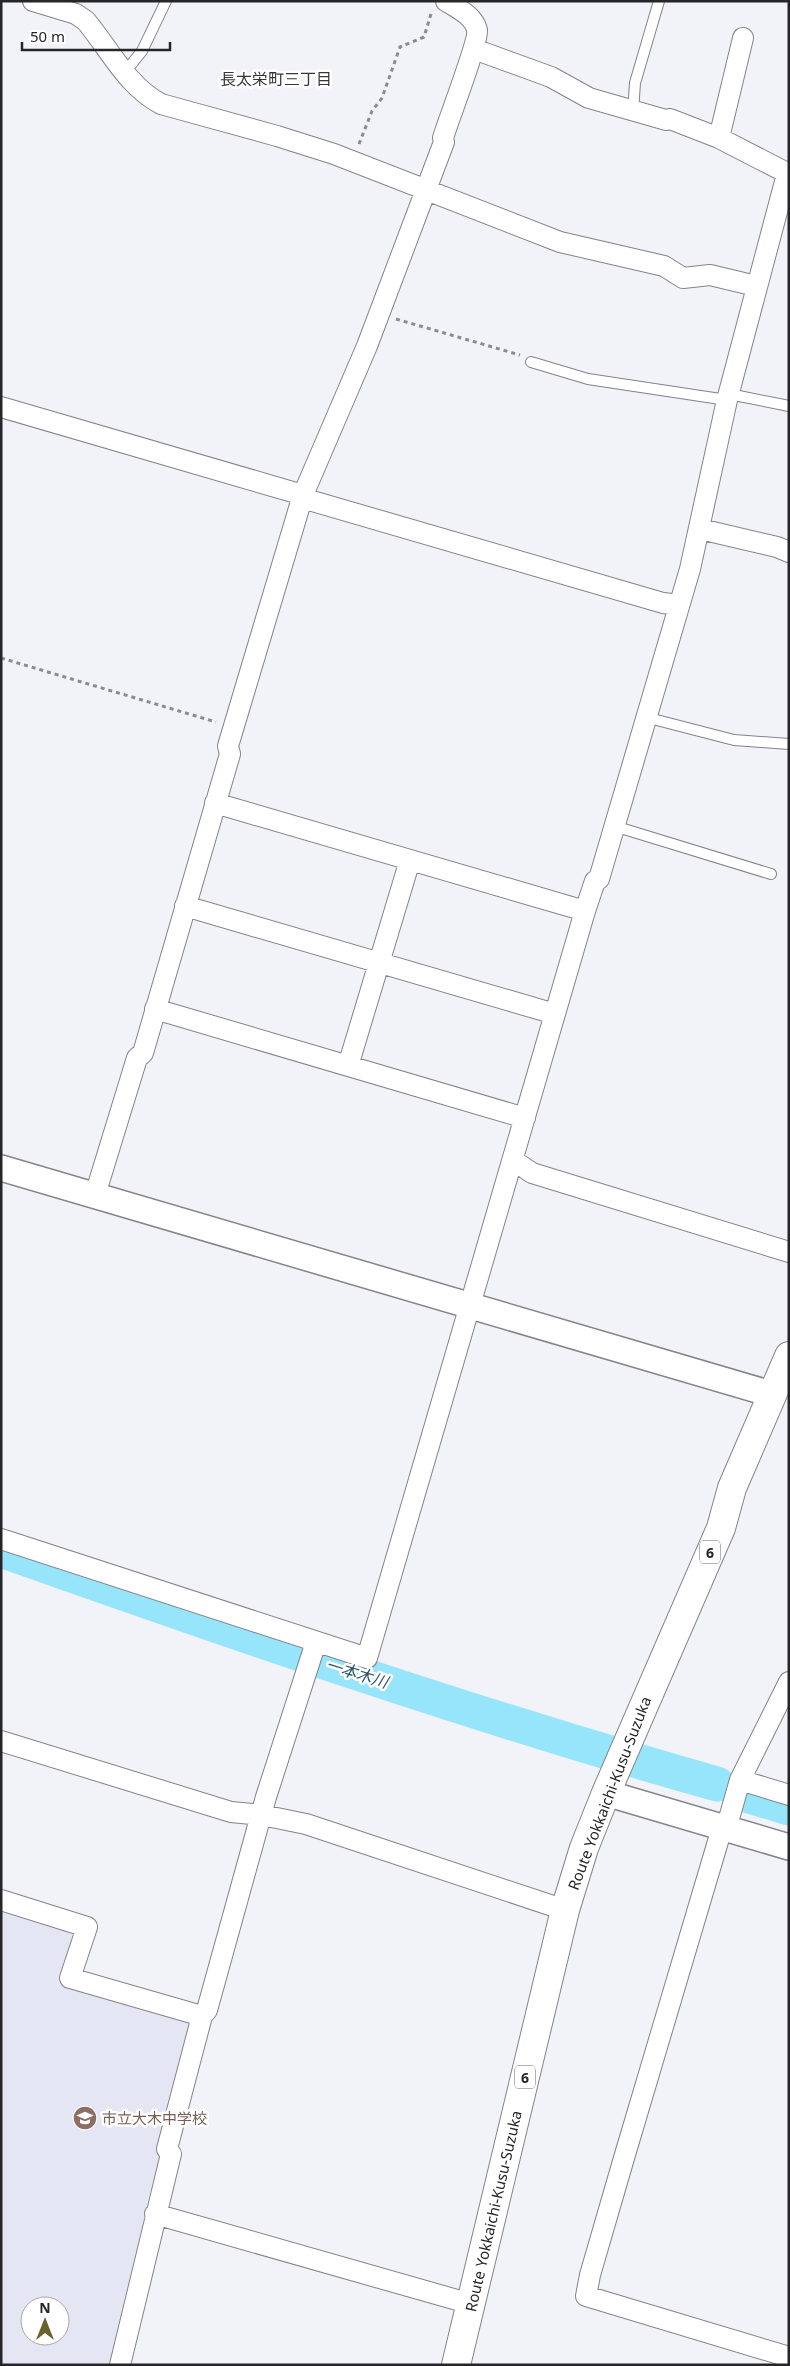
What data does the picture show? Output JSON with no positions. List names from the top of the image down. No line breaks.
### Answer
{"streets":{"main road":["6","Route Yokkaichi-Kusu-Suzuka"]},"districts":["長太栄町三丁目"],"water":["一本木川"],"places":{"school or university":["市立大木中学校"]},"scale_bar":"50 m","north":"top"}
